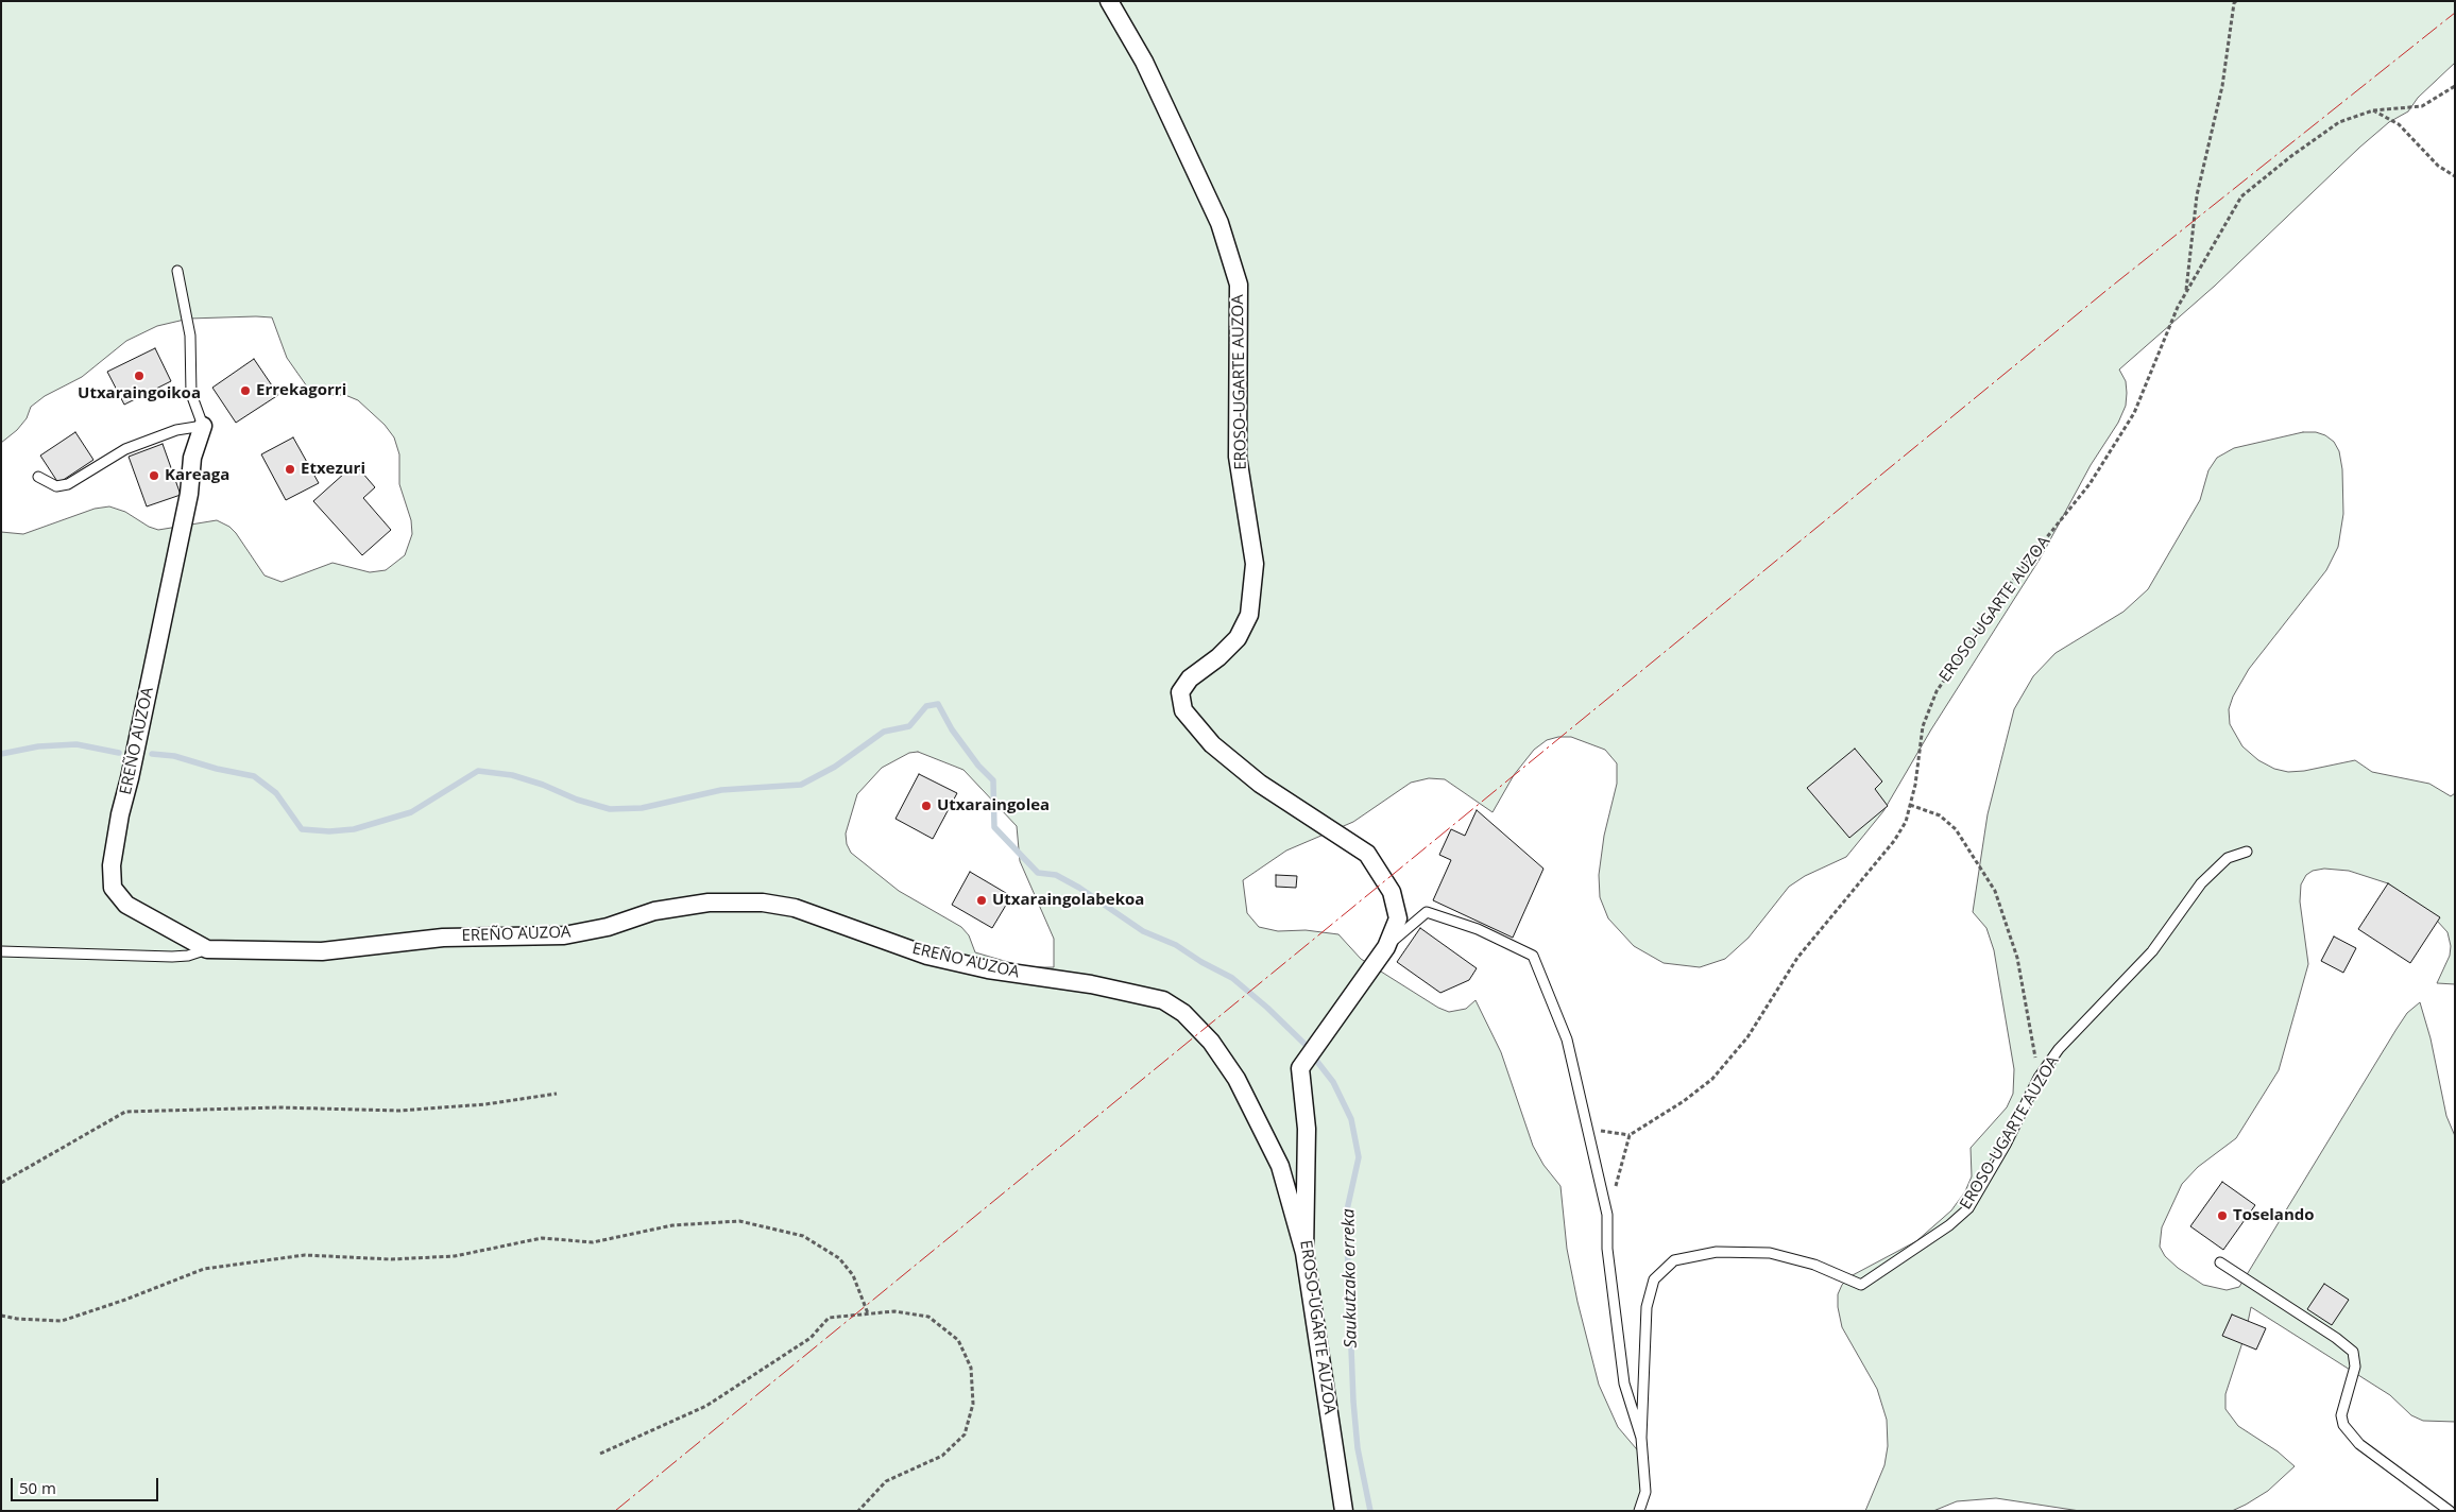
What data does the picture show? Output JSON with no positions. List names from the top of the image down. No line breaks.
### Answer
{"streets":{"street":["EROSO-UGARTE AUZOA","EREÑO AUZOA"]},"crossings":[["EROSO-UGARTE AUZOA","EREÑO AUZOA"]],"water":["Saukutzako erreka"],"places":["Utxaraingoikoa","Errekagorri","Etxezuri","Kareaga","Utxaraingolea","Utxaraingolabekoa","Toselando"],"scale_bar":"50 m"}
